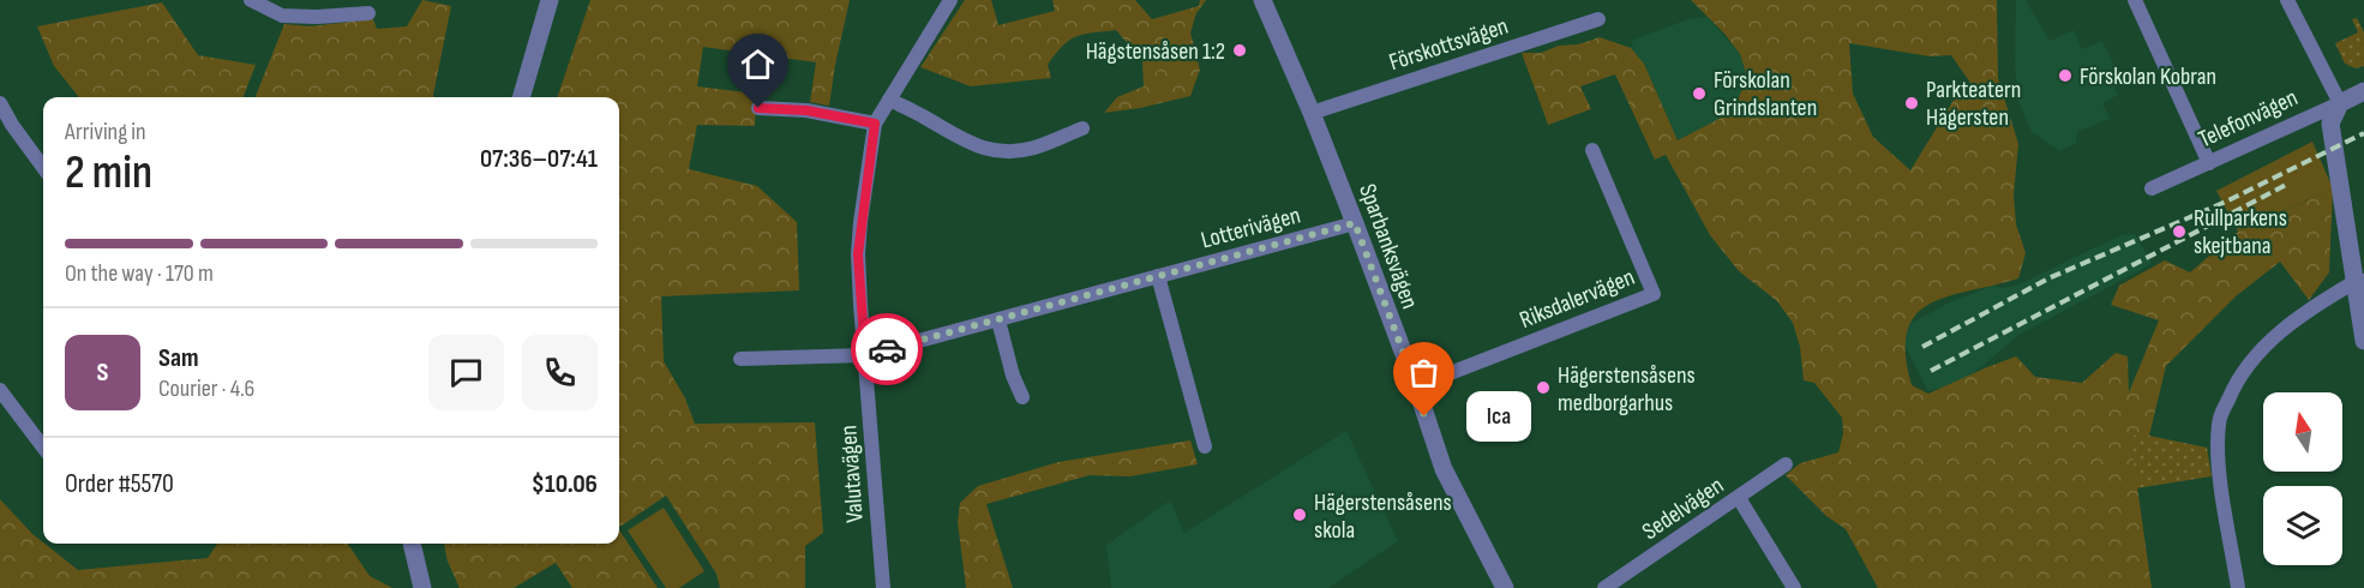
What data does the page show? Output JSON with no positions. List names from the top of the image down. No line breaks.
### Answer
{"streets":{"street":["Förskottsvägen","Telefonvägen","Lotterivägen","Sparbanksvägen","Riksdalervägen","Valutavägen","Sedelvägen"]},"crossings":[["Förskottsvägen","Sparbanksvägen"],["Lotterivägen","Sparbanksvägen"],["Lotterivägen","Valutavägen"],["Sparbanksvägen","Riksdalervägen"]],"places":["Hägstensåsen 1:2","Förskolan Kobran","Förskolan Grindslanten","Parkteatern Hägersten","Rullparkens skejtbana","Hägerstensåsens medborgarhus","Ica","Hägerstensåsens skola"],"north":"top","page":{"heading":["2 min","Arriving in","07:36–07:41"],"panel":["Sam","Courier · 4.6","Order #5570","$10.06"],"bar":"On the way · 170 m","round":"S","bubble":"Ica"}}
